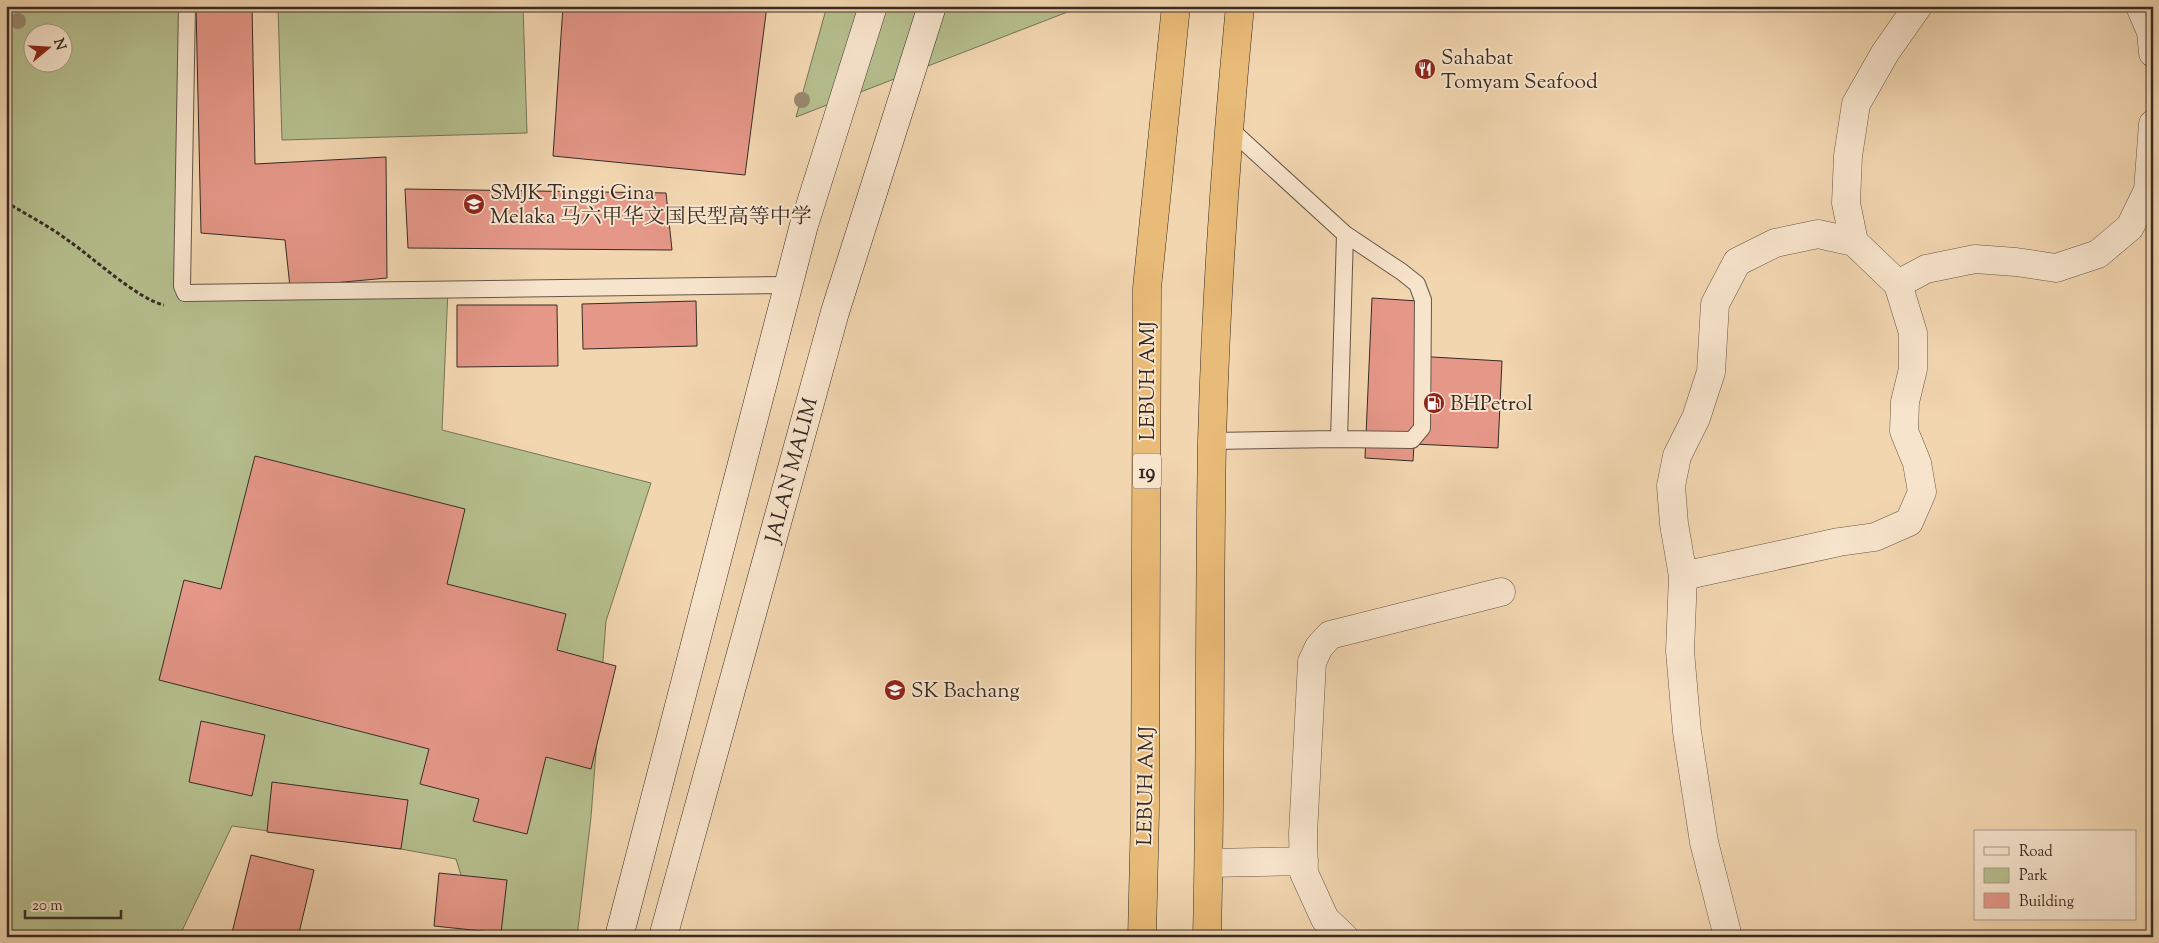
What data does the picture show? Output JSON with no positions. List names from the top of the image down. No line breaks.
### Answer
{"streets":{"highway":["LEBUH AMJ","19"],"street":["JALAN MALIM"]},"places":{"restaurant":["Sahabat Tomyam Seafood"],"school or university":["SMJK Tinggi Cina Melaka 马六甲华文国民型高等中学","SK Bachang"],"fuel station":["BHPetrol"]},"legend":["Road","Park","Building"],"scale_bar":"20 m","north":"right"}
